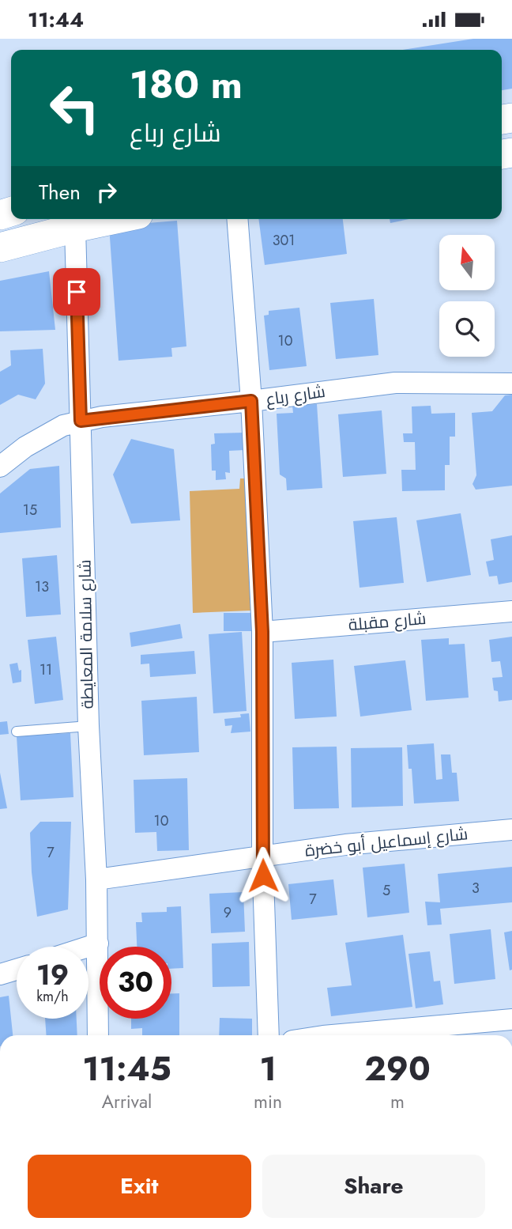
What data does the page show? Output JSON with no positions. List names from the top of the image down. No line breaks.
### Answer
{"streets":{"street":["شارع رباع","شارع مقبلة","شارع سلامة المعايطة","شارع إسماعيل أبو خضرة"]},"crossings":[["شارع رباع","شارع سلامة المعايطة"],["شارع سلامة المعايطة","شارع إسماعيل أبو خضرة"]],"house_numbers":["301","10","15","13","11","10","7","3","5","7","9"],"north":"top","page":{"status":"11:44","turn":["180 m","شارع رباع"],"then":"Then","speed":"19 km/h","limit":"30","eta":["11:45","Arrival","1","min","290","m"],"buttons":["Exit","Share"]}}
